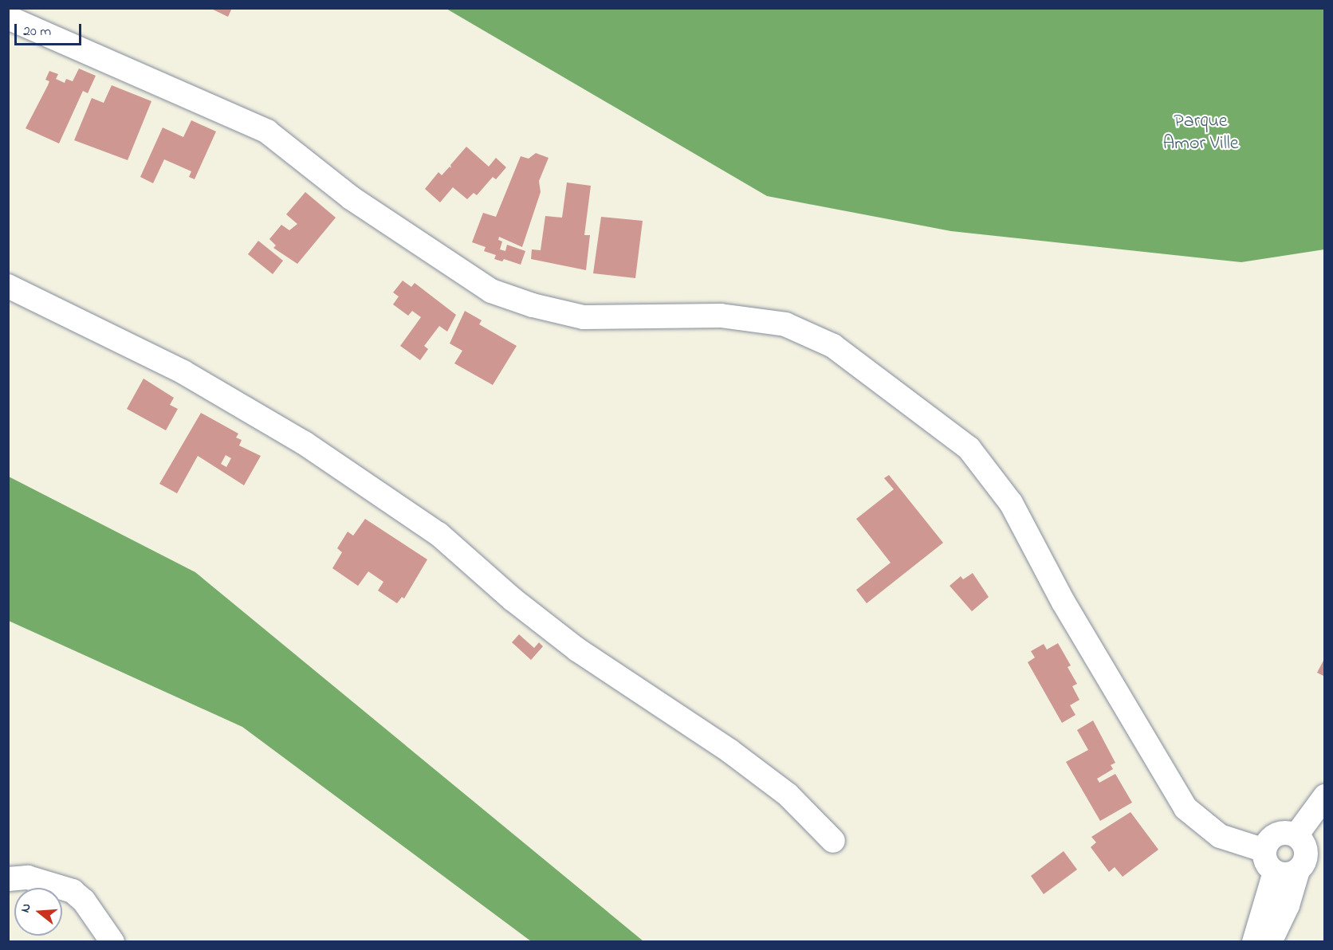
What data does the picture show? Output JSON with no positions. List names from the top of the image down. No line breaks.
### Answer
{"parks":["Parque Amor Ville"],"scale_bar":"20 m","north":"left"}
